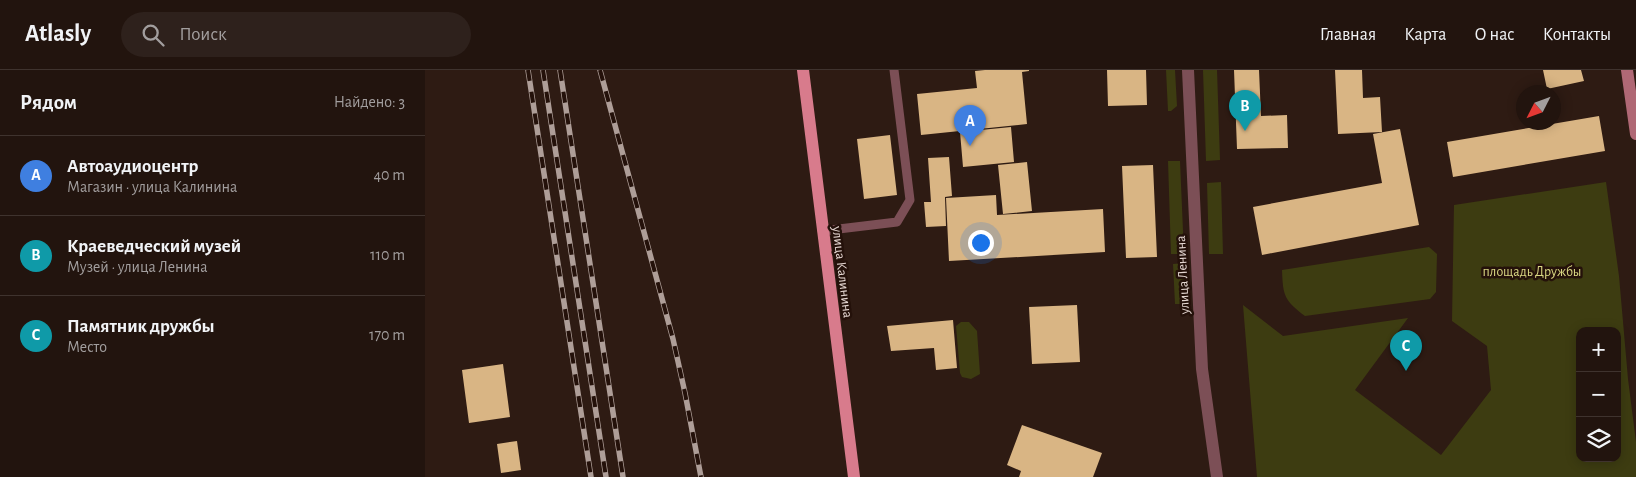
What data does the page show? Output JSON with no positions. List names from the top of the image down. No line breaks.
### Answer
{"streets":{"main road":["улица Калинина"],"street":["улица Ленина"]},"parks":["площадь Дружбы"],"north":"bottom left","page":{"header":"Atlasly","search":"Поиск","nav":["Главная","Карта","О нас","Контакты"],"heading":["Рядом","Найдено: 3"],"pins":["B","A","C"],"list":[{"mark":"A","name":"Автоаудиоцентр","note":"Магазин · улица Калинина","value":"40 m"},{"mark":"B","name":"Краеведческий музей","note":"Музей · улица Ленина","value":"110 m"},{"mark":"C","name":"Памятник дружбы","note":"Место","value":"170 m"}],"map_buttons":["+","−"]}}
